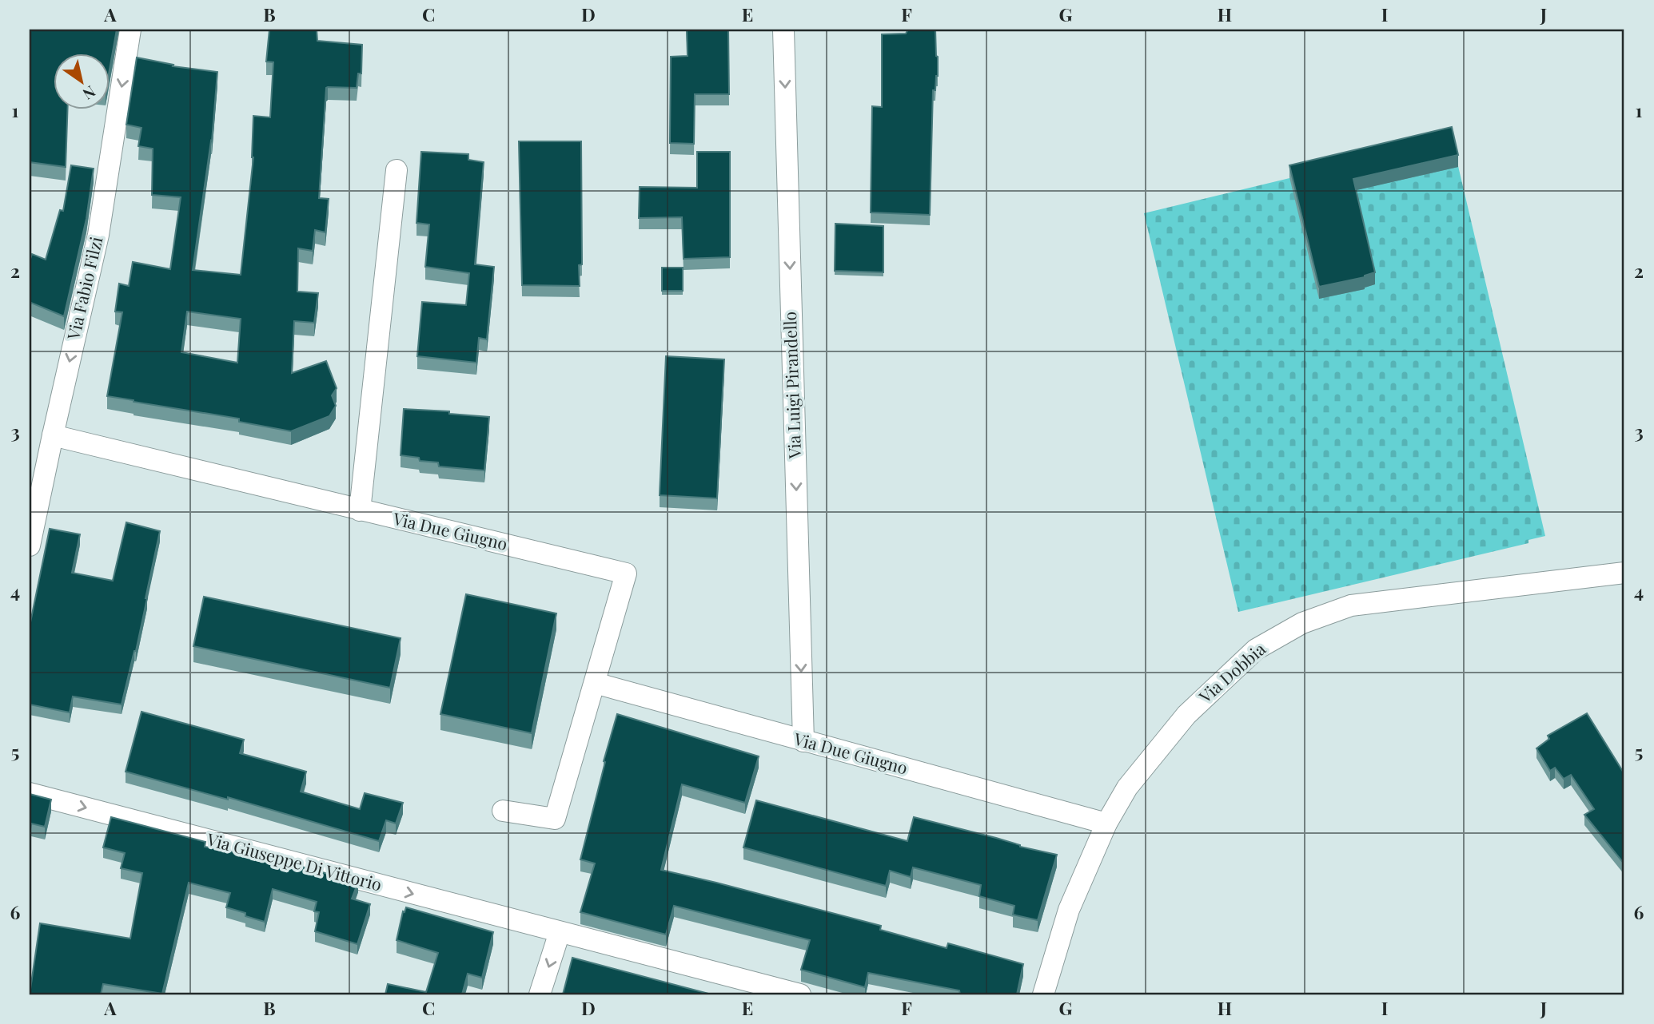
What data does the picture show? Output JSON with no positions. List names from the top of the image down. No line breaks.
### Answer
{"streets":{"street":["Via Fabio Filzi","Via Luigi Pirandello","Via Due Giugno","Via Dobbia","Via Giuseppe Di Vittorio"]},"crossings":[["Via Fabio Filzi","Via Due Giugno"],["Via Luigi Pirandello","Via Due Giugno"],["Via Due Giugno","Via Dobbia"]],"one_way":["Via Fabio Filzi","Via Luigi Pirandello","Via Giuseppe Di Vittorio"],"north":"bottom right","grid":{"columns":["A","B","C","D","E","F","G","H","I","J"],"rows":["1","2","3","4","5","6"]}}
